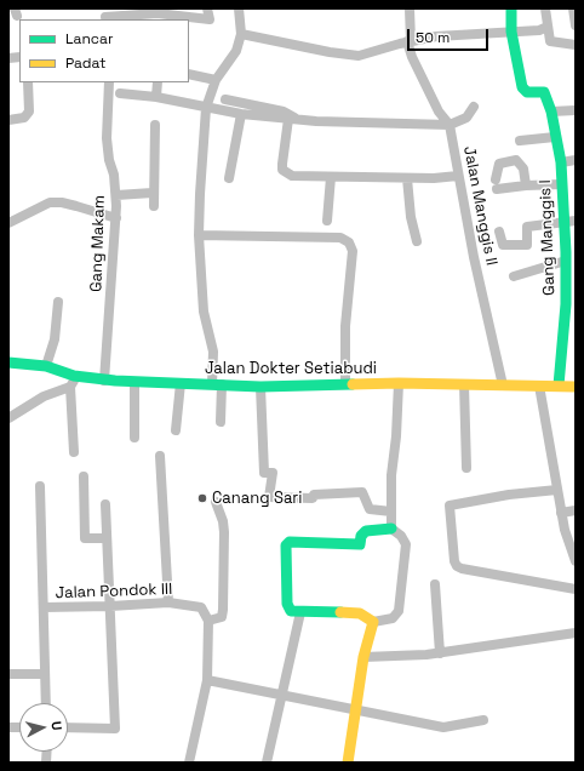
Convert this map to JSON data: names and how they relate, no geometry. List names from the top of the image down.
{
  "streets": {
    "street": [
      "Jalan Manggis II",
      "Gang Manggis I",
      "Gang Makam",
      "Jalan Dokter Setiabudi",
      "Jalan Pondok III"
    ]
  },
  "crossings": [
    ["Jalan Manggis II", "Jalan Dokter Setiabudi"],
    ["Gang Manggis I", "Jalan Dokter Setiabudi"],
    ["Gang Makam", "Jalan Dokter Setiabudi"]
  ],
  "places": ["Canang Sari"],
  "legend": ["Lancar", "Padat"],
  "scale_bar": "50 m",
  "north": "right"
}
